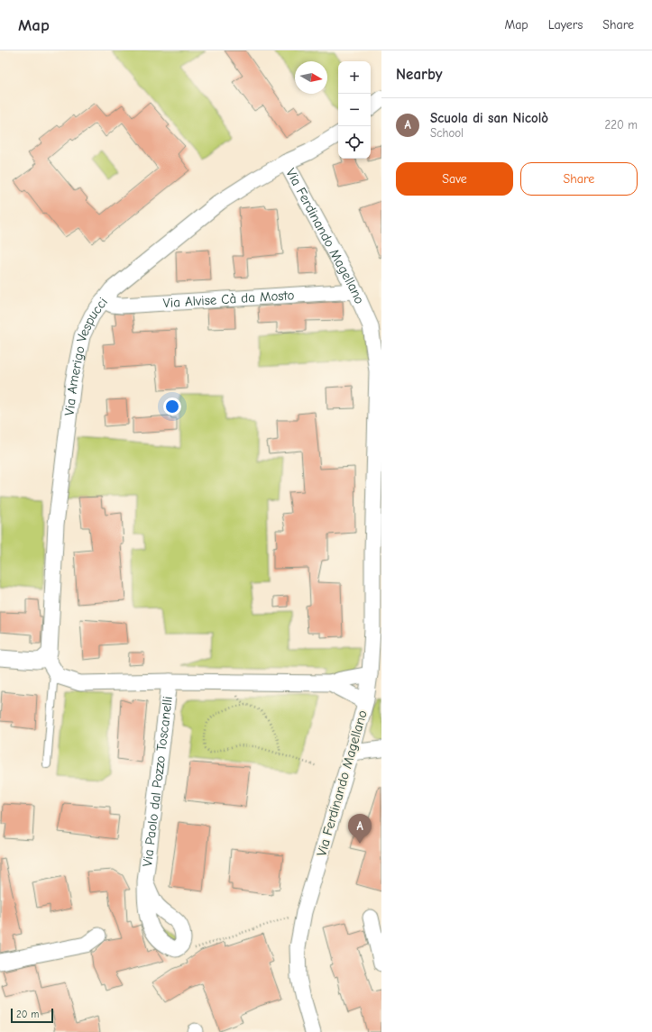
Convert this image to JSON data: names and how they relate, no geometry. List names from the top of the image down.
{
  "streets": {
    "street": [
      "Via Ferdinando Magellano",
      "Via Alvise Cà da Mosto",
      "Via Amerigo Vespucci",
      "Via Paolo dal Pozzo Toscanelli"
    ]
  },
  "crossings": [
    ["Via Ferdinando Magellano", "Via Alvise Cà da Mosto"],
    ["Via Ferdinando Magellano", "Via Amerigo Vespucci"],
    ["Via Ferdinando Magellano", "Via Paolo dal Pozzo Toscanelli"],
    ["Via Alvise Cà da Mosto", "Via Amerigo Vespucci"],
    ["Via Amerigo Vespucci", "Via Paolo dal Pozzo Toscanelli"]
  ],
  "scale_bar": "20 m",
  "north": "right",
  "page": {
    "header": "Map",
    "nav": ["Map", "Layers", "Share"],
    "heading": "Nearby",
    "map_buttons": ["+", "−"],
    "list": [
      {
        "mark": "A",
        "name": "Scuola di san Nicolò",
        "note": "School",
        "value": "220 m"
      }
    ],
    "buttons": ["Save", "Share"],
    "pins": "A",
    "scale": "20 m"
  }
}
